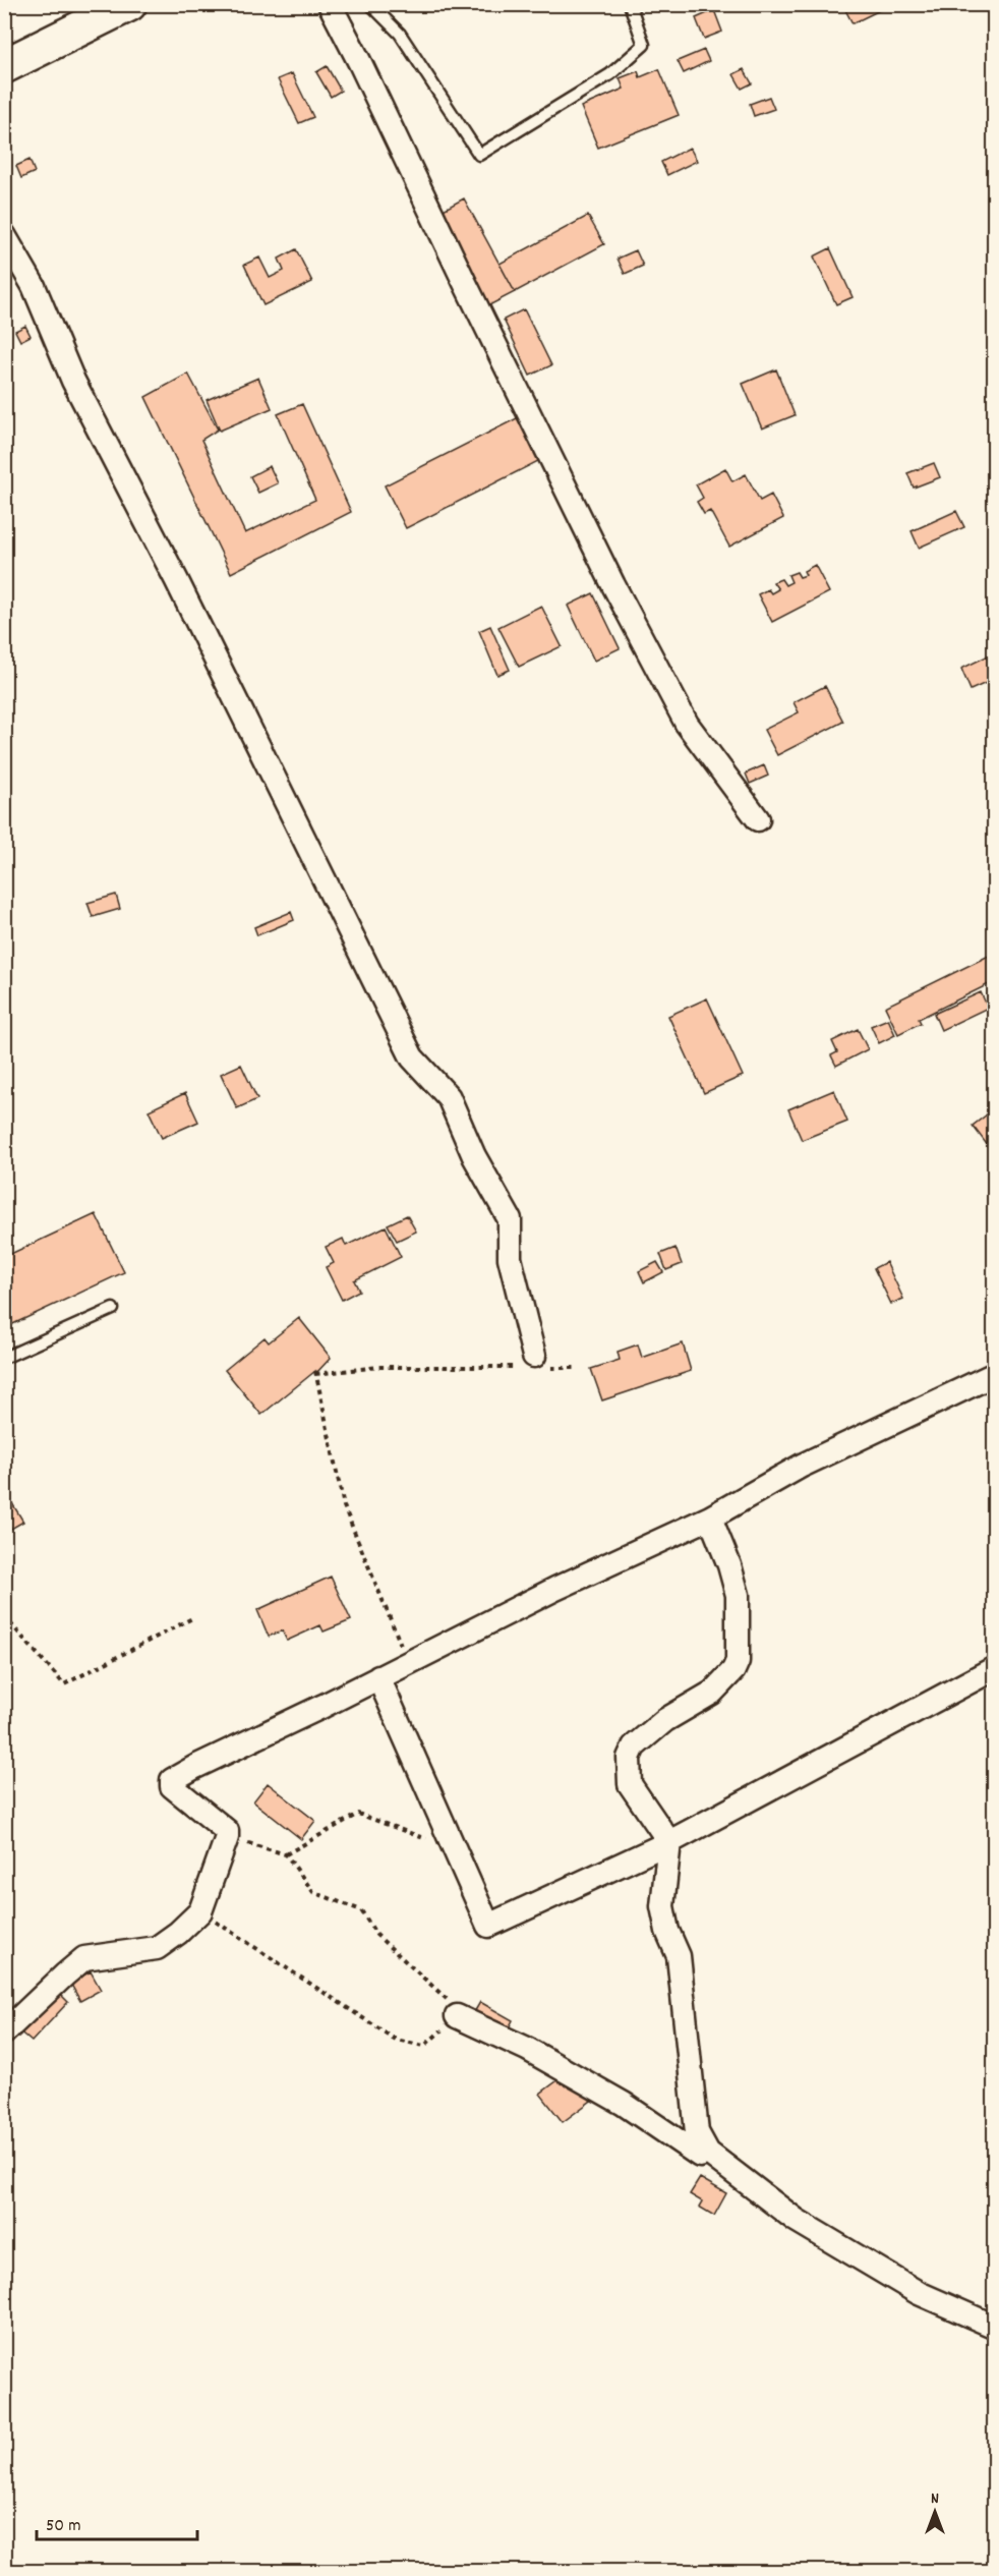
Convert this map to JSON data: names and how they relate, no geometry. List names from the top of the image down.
{
  "scale_bar": "50 m",
  "north": "top"
}
